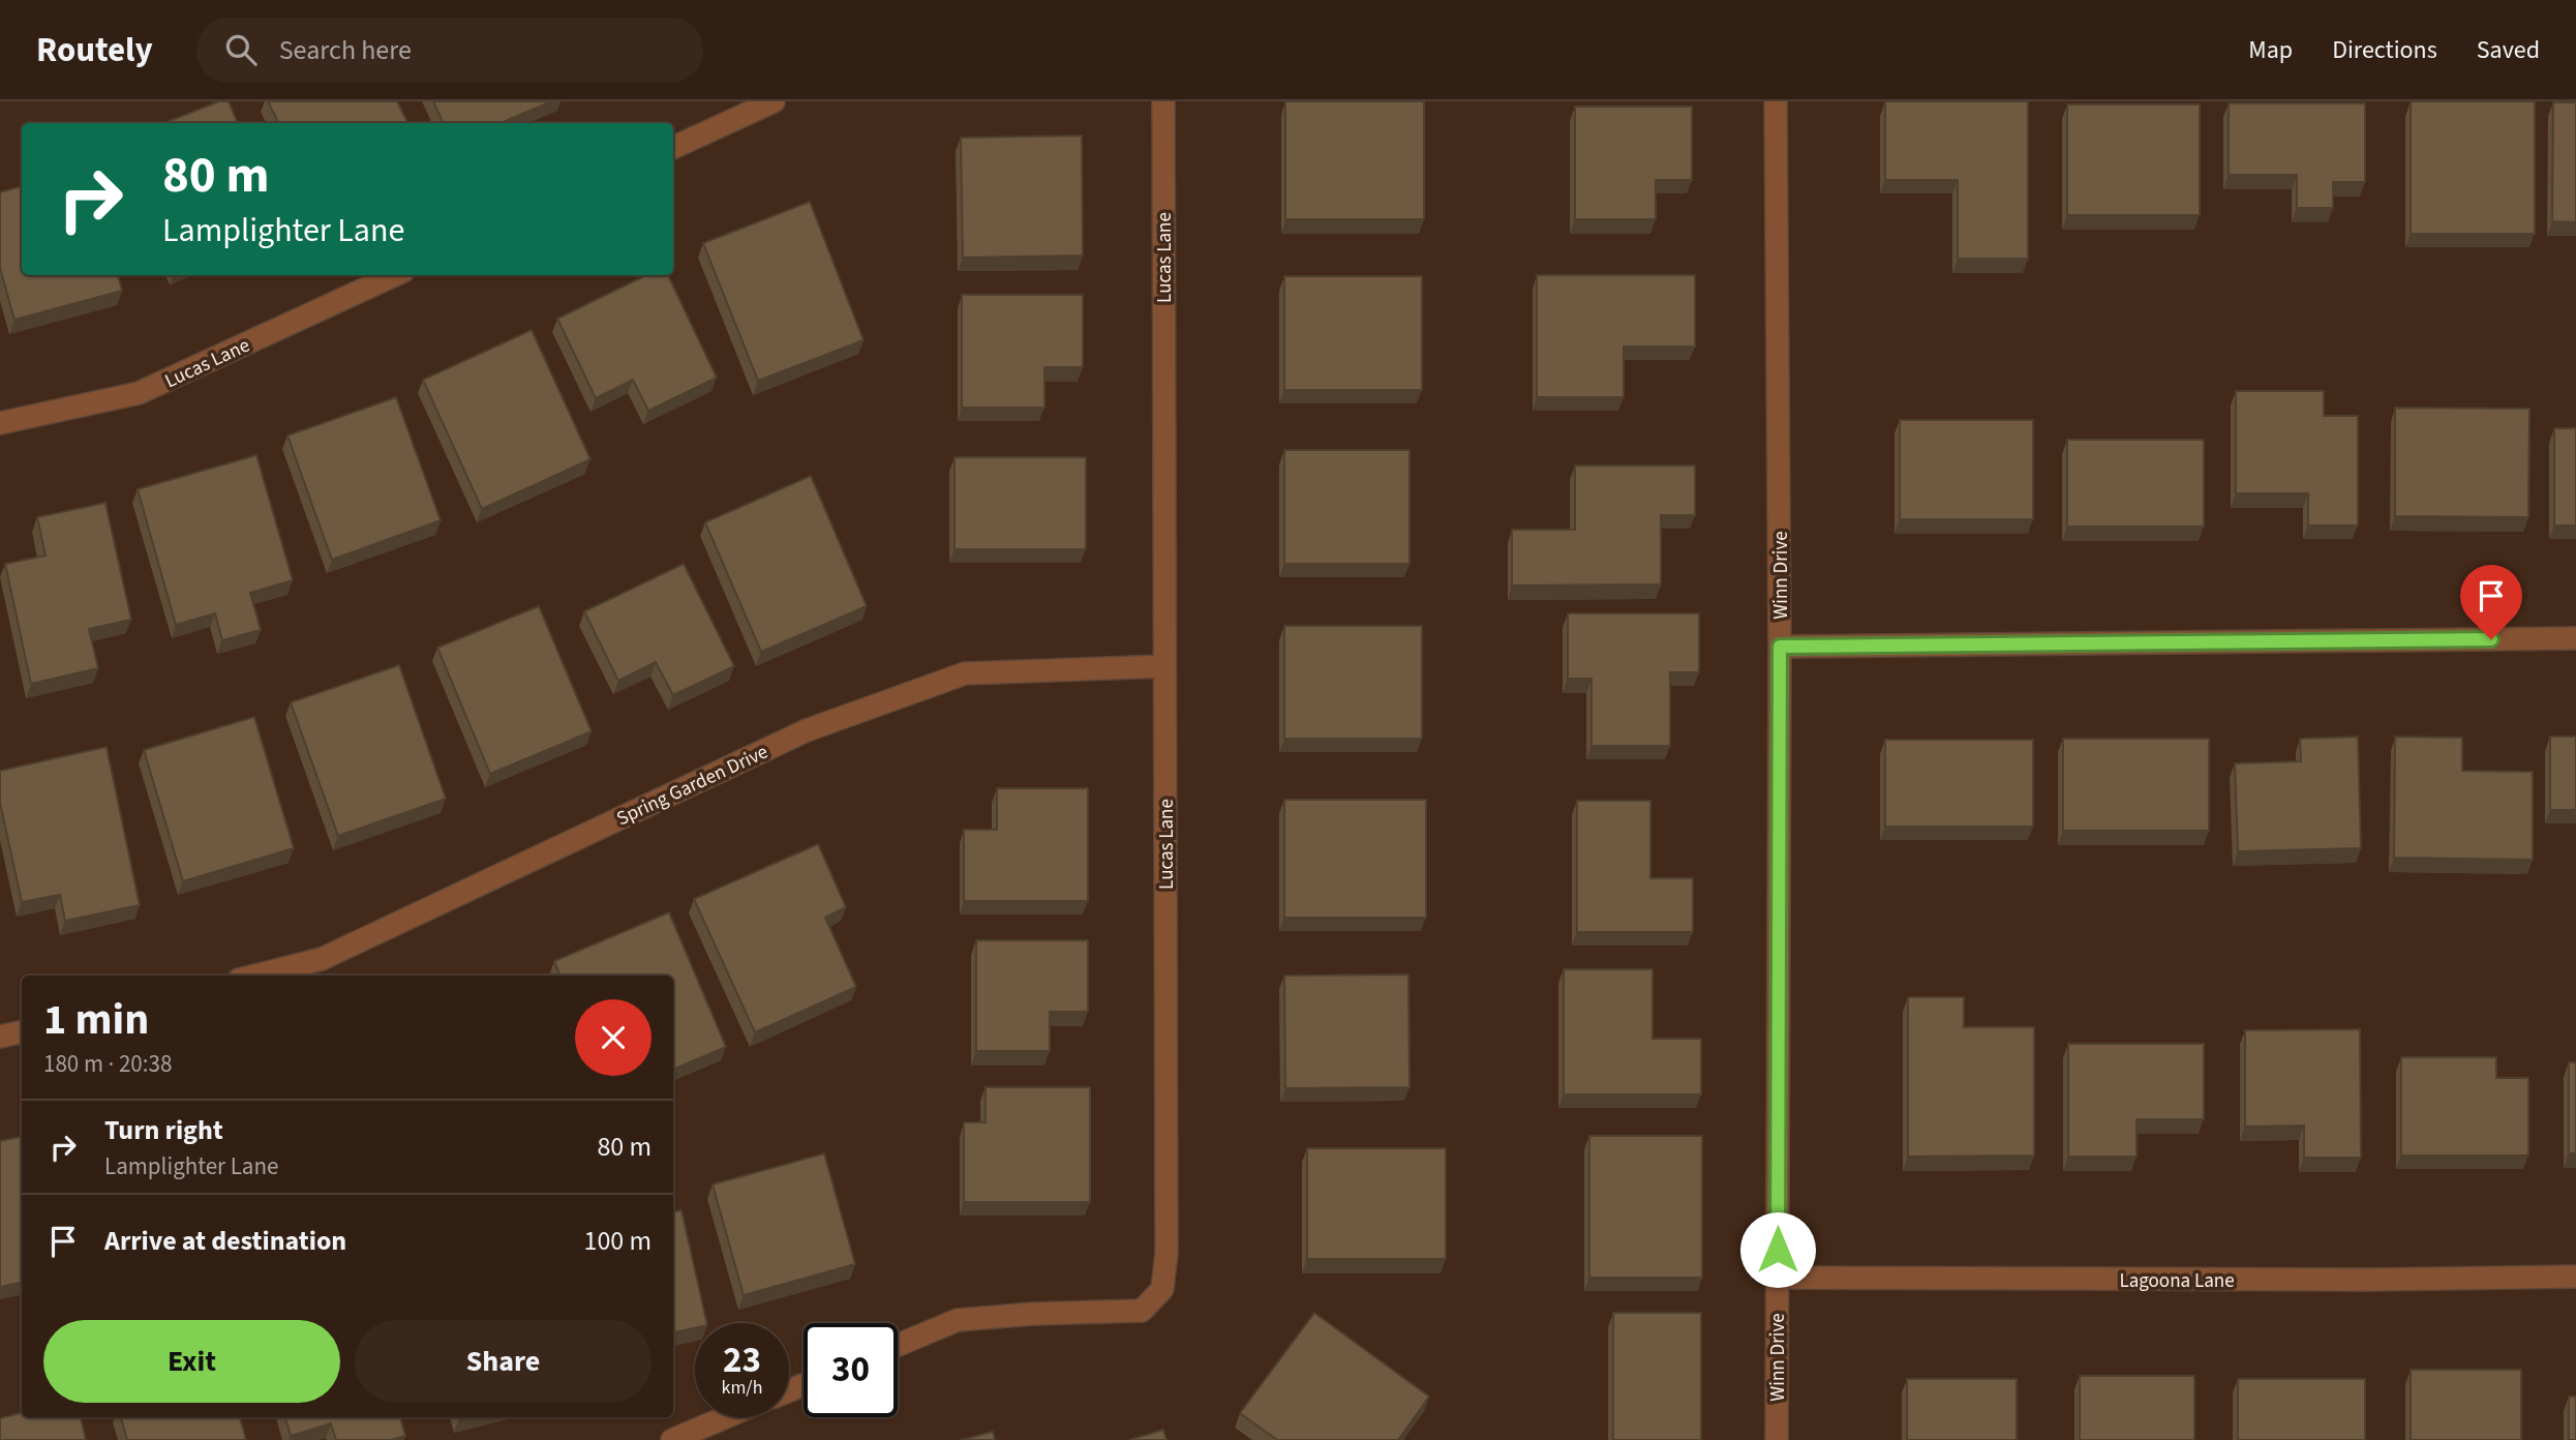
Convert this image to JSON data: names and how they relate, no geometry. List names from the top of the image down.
{
  "streets": {
    "street": [
      "Lucas Lane",
      "Winn Drive",
      "Spring Garden Drive",
      "Lagoona Lane"
    ]
  },
  "crossings": [
    ["Lucas Lane", "Spring Garden Drive"],
    ["Winn Drive", "Lagoona Lane"]
  ],
  "page": {
    "header": "Routely",
    "search": "Search here",
    "nav": ["Map", "Directions", "Saved"],
    "turn": ["80 m", "Lamplighter Lane"],
    "heading": ["1 min", "180 m · 20:38"],
    "list": [
      {
        "name": "Turn right",
        "note": "Lamplighter Lane",
        "value": "80 m"
      },
      {
        "name": "Arrive at destination",
        "value": "100 m"
      }
    ],
    "buttons": ["Exit", "Share"],
    "speed": "23 km/h",
    "limit": "30"
  }
}
